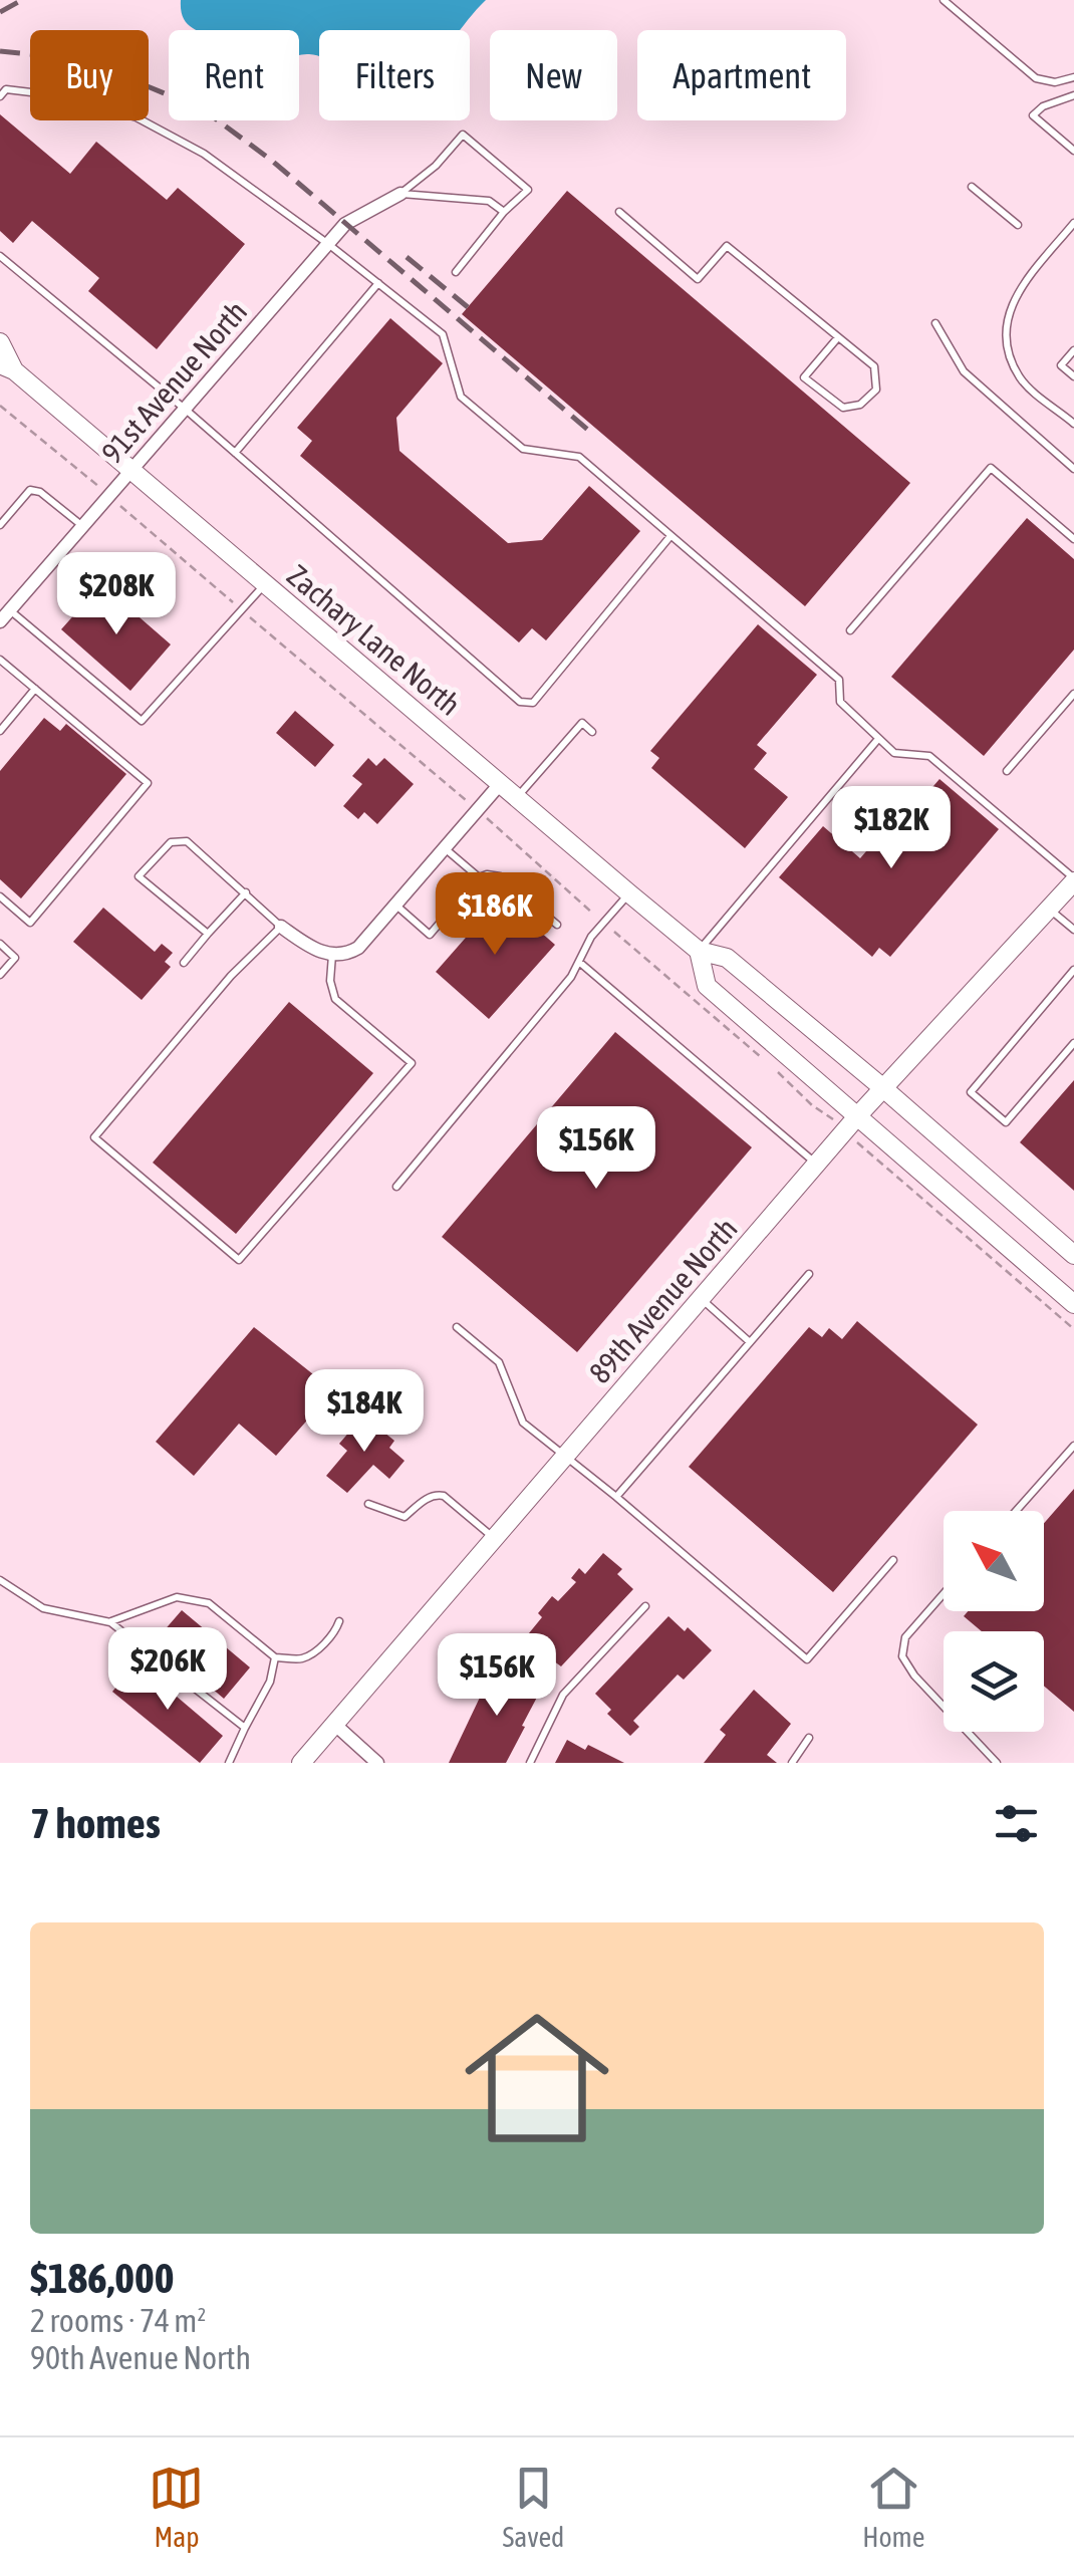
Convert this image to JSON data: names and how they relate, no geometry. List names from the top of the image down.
{
  "streets": {
    "main road": ["Zachary Lane North", "89th Avenue North"],
    "street": ["91st Avenue North"]
  },
  "crossings": [
    ["91st Avenue North", "Zachary Lane North"],
    ["Zachary Lane North", "89th Avenue North"]
  ],
  "north": "top left",
  "page": {
    "chip": [
      "Buy",
      "Rent",
      "Filters",
      "New",
      "Apartment"
    ],
    "price": [
      "$208K",
      "$182K",
      "$186K",
      "$156K",
      "$184K",
      "$206K",
      "$156K"
    ],
    "heading": "7 homes",
    "list": [
      {
        "name": "$186,000",
        "note": "2 rooms · 74 m² · 90th Avenue North"
      }
    ],
    "tabs": ["Map", "Saved", "Home"]
  }
}
